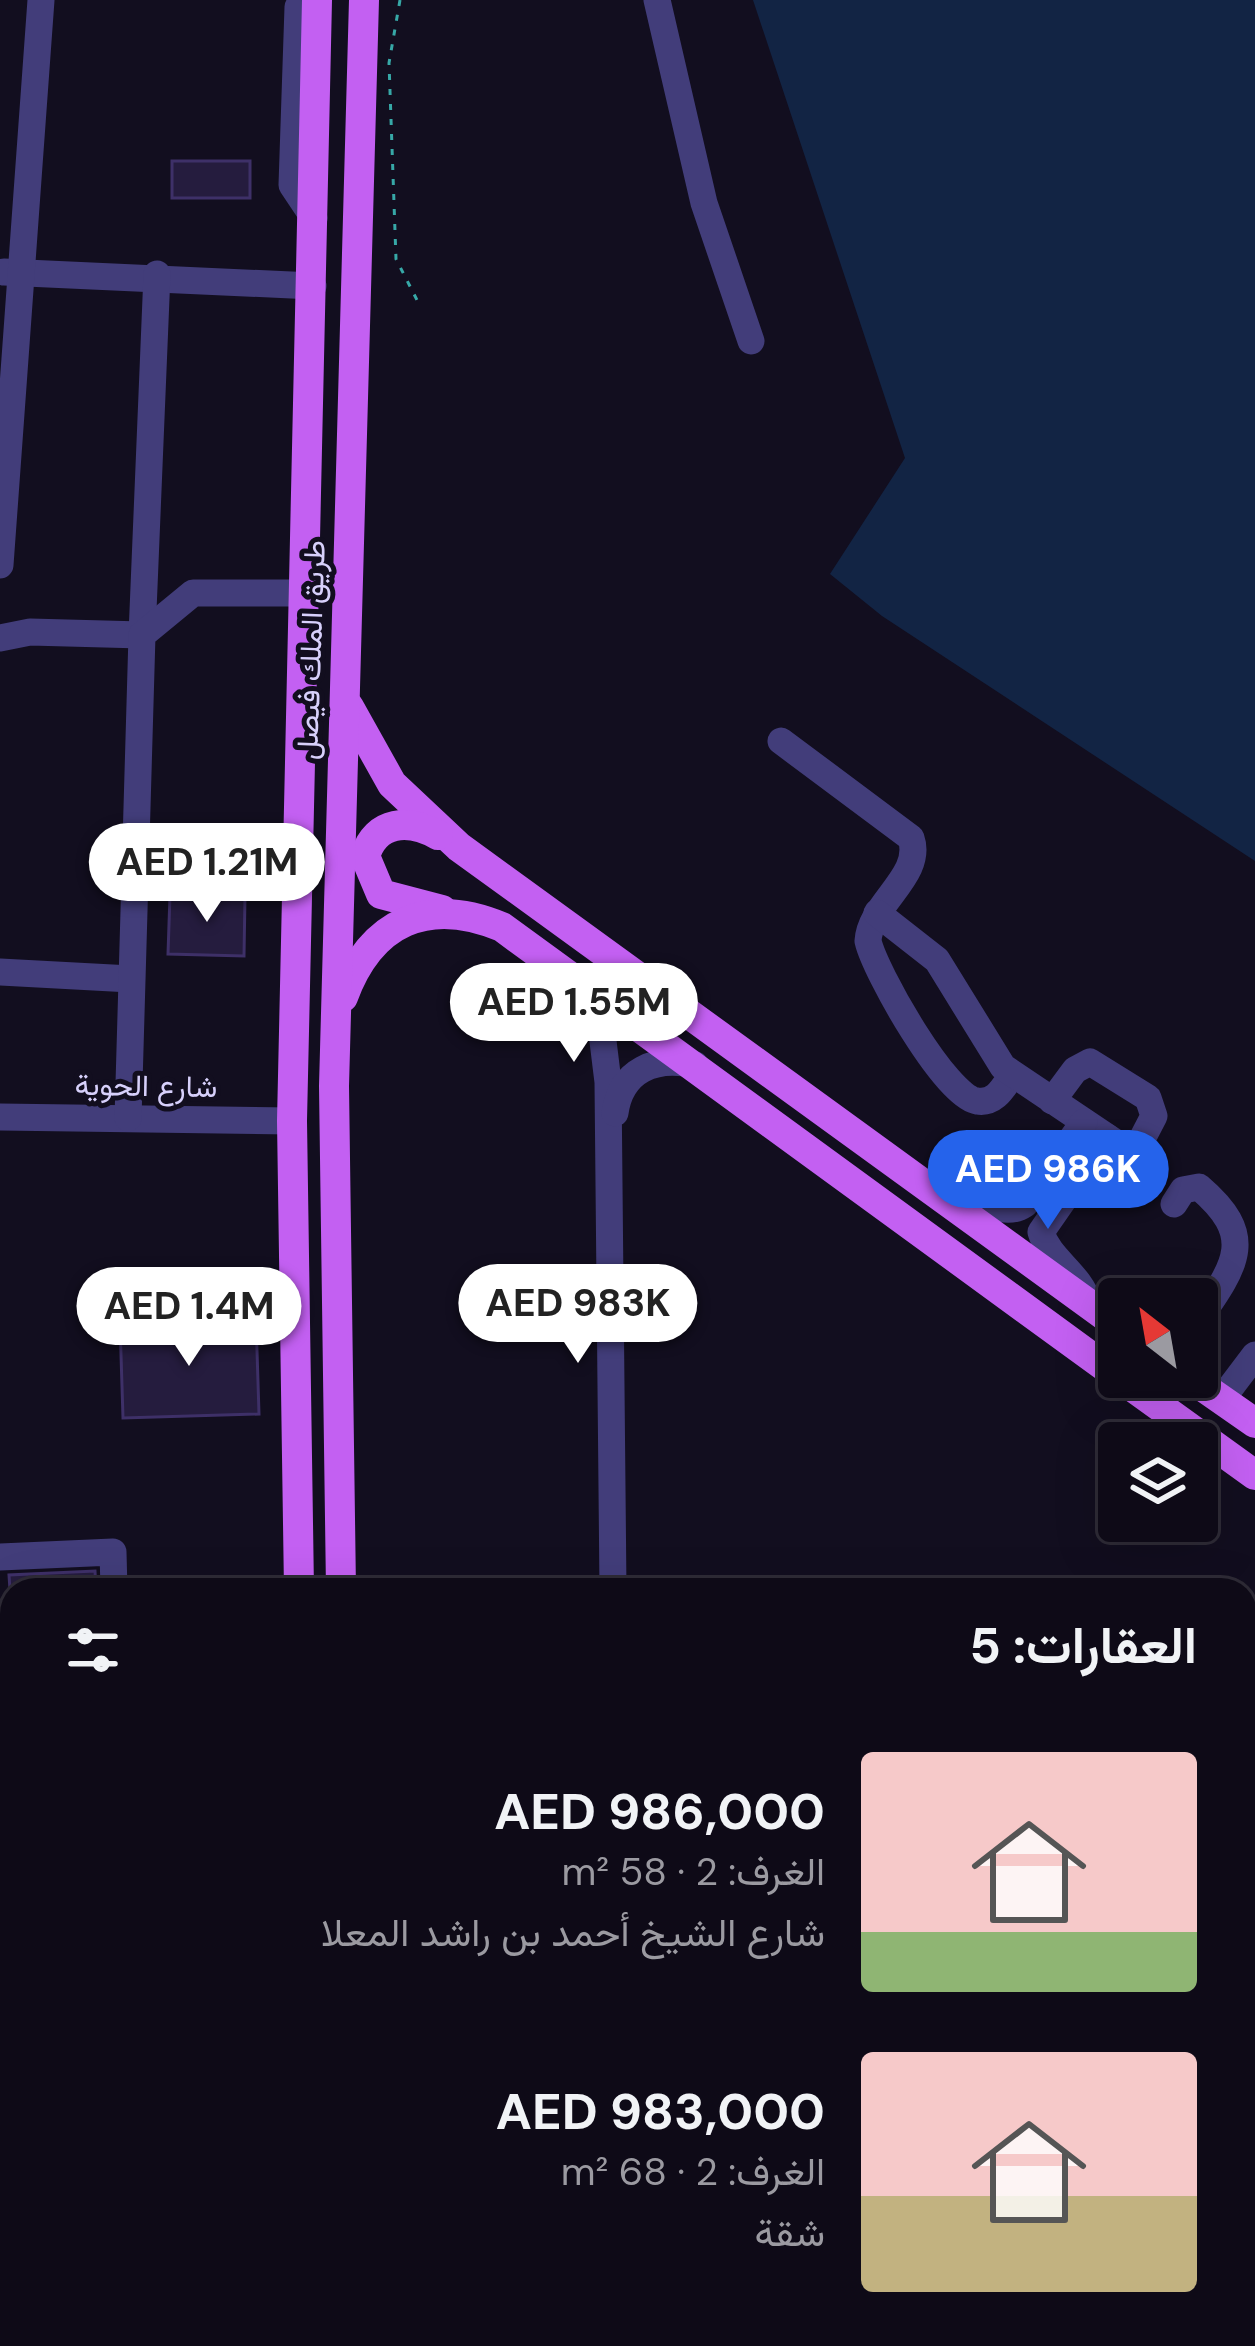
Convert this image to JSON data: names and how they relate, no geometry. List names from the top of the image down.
{
  "streets": {
    "main road": ["طريق الملك فيصل"],
    "street": ["شارع الحوية"]
  },
  "crossings": [
    ["طريق الملك فيصل", "شارع الحوية"]
  ],
  "north": "top left",
  "page": {
    "price": [
      "AED 1.21M",
      "AED 1.55M",
      "AED 986K",
      "AED 983K",
      "AED 1.4M"
    ],
    "heading": "العقارات: 5",
    "list": [
      {
        "name": "AED 986,000",
        "note": "الغرف: 2 · 58 m² · شارع الشيخ أحمد بن راشد المعلا"
      },
      {
        "name": "AED 983,000",
        "note": "الغرف: 2 · 68 m² · شقة"
      }
    ]
  }
}
